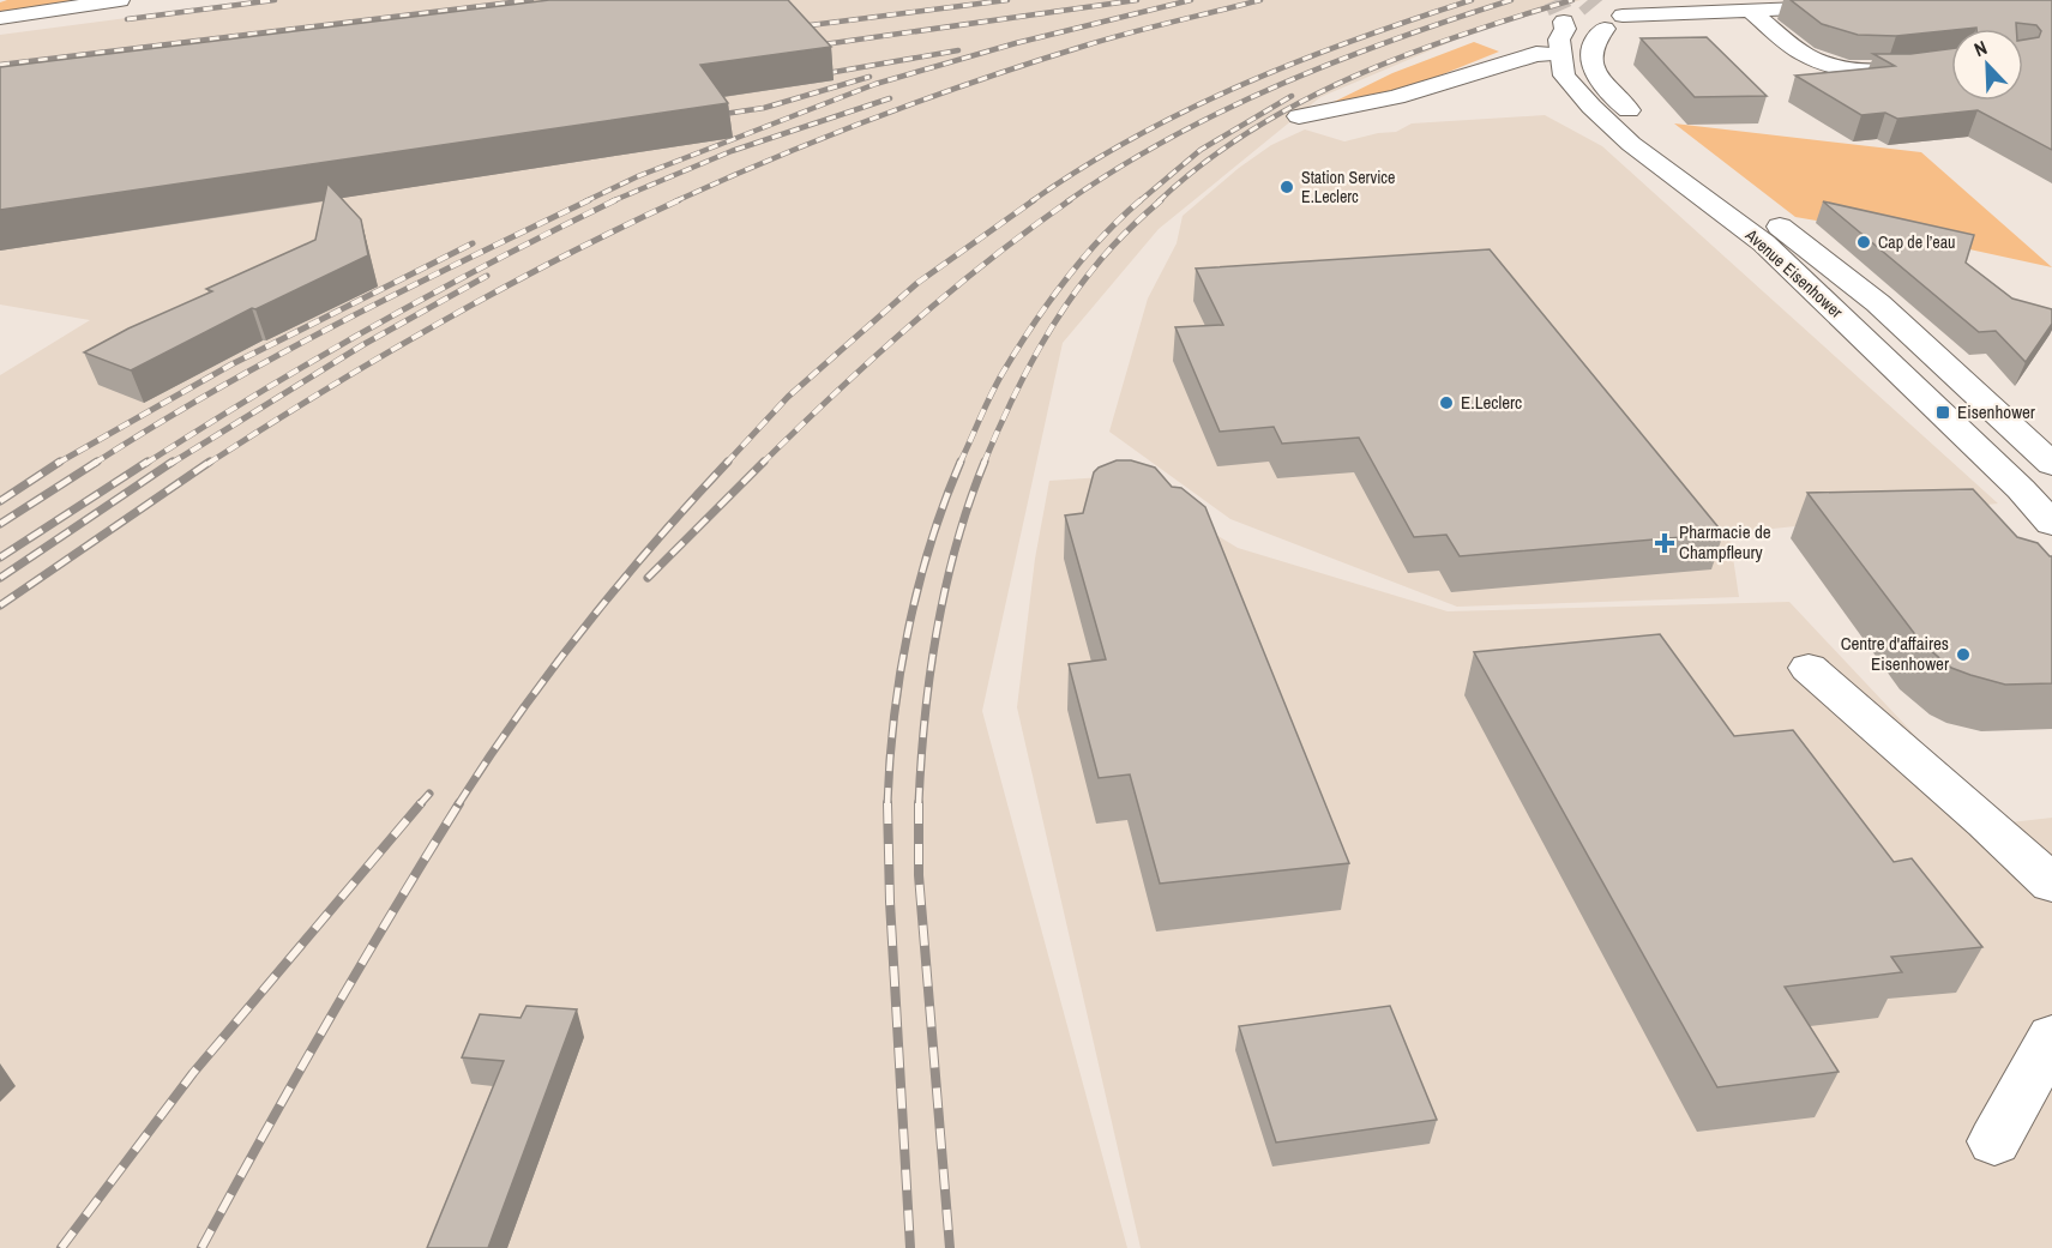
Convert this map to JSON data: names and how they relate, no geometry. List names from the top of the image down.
{
  "streets": {
    "main road": ["Avenue Eisenhower"]
  },
  "places": {
    "other": [
      "Station Service E.Leclerc",
      "Cap de l’eau",
      "E.Leclerc",
      "Centre d'affaires Eisenhower"
    ],
    "transit": ["Eisenhower"],
    "health": ["Pharmacie de Champfleury"]
  },
  "north": "top left"
}
